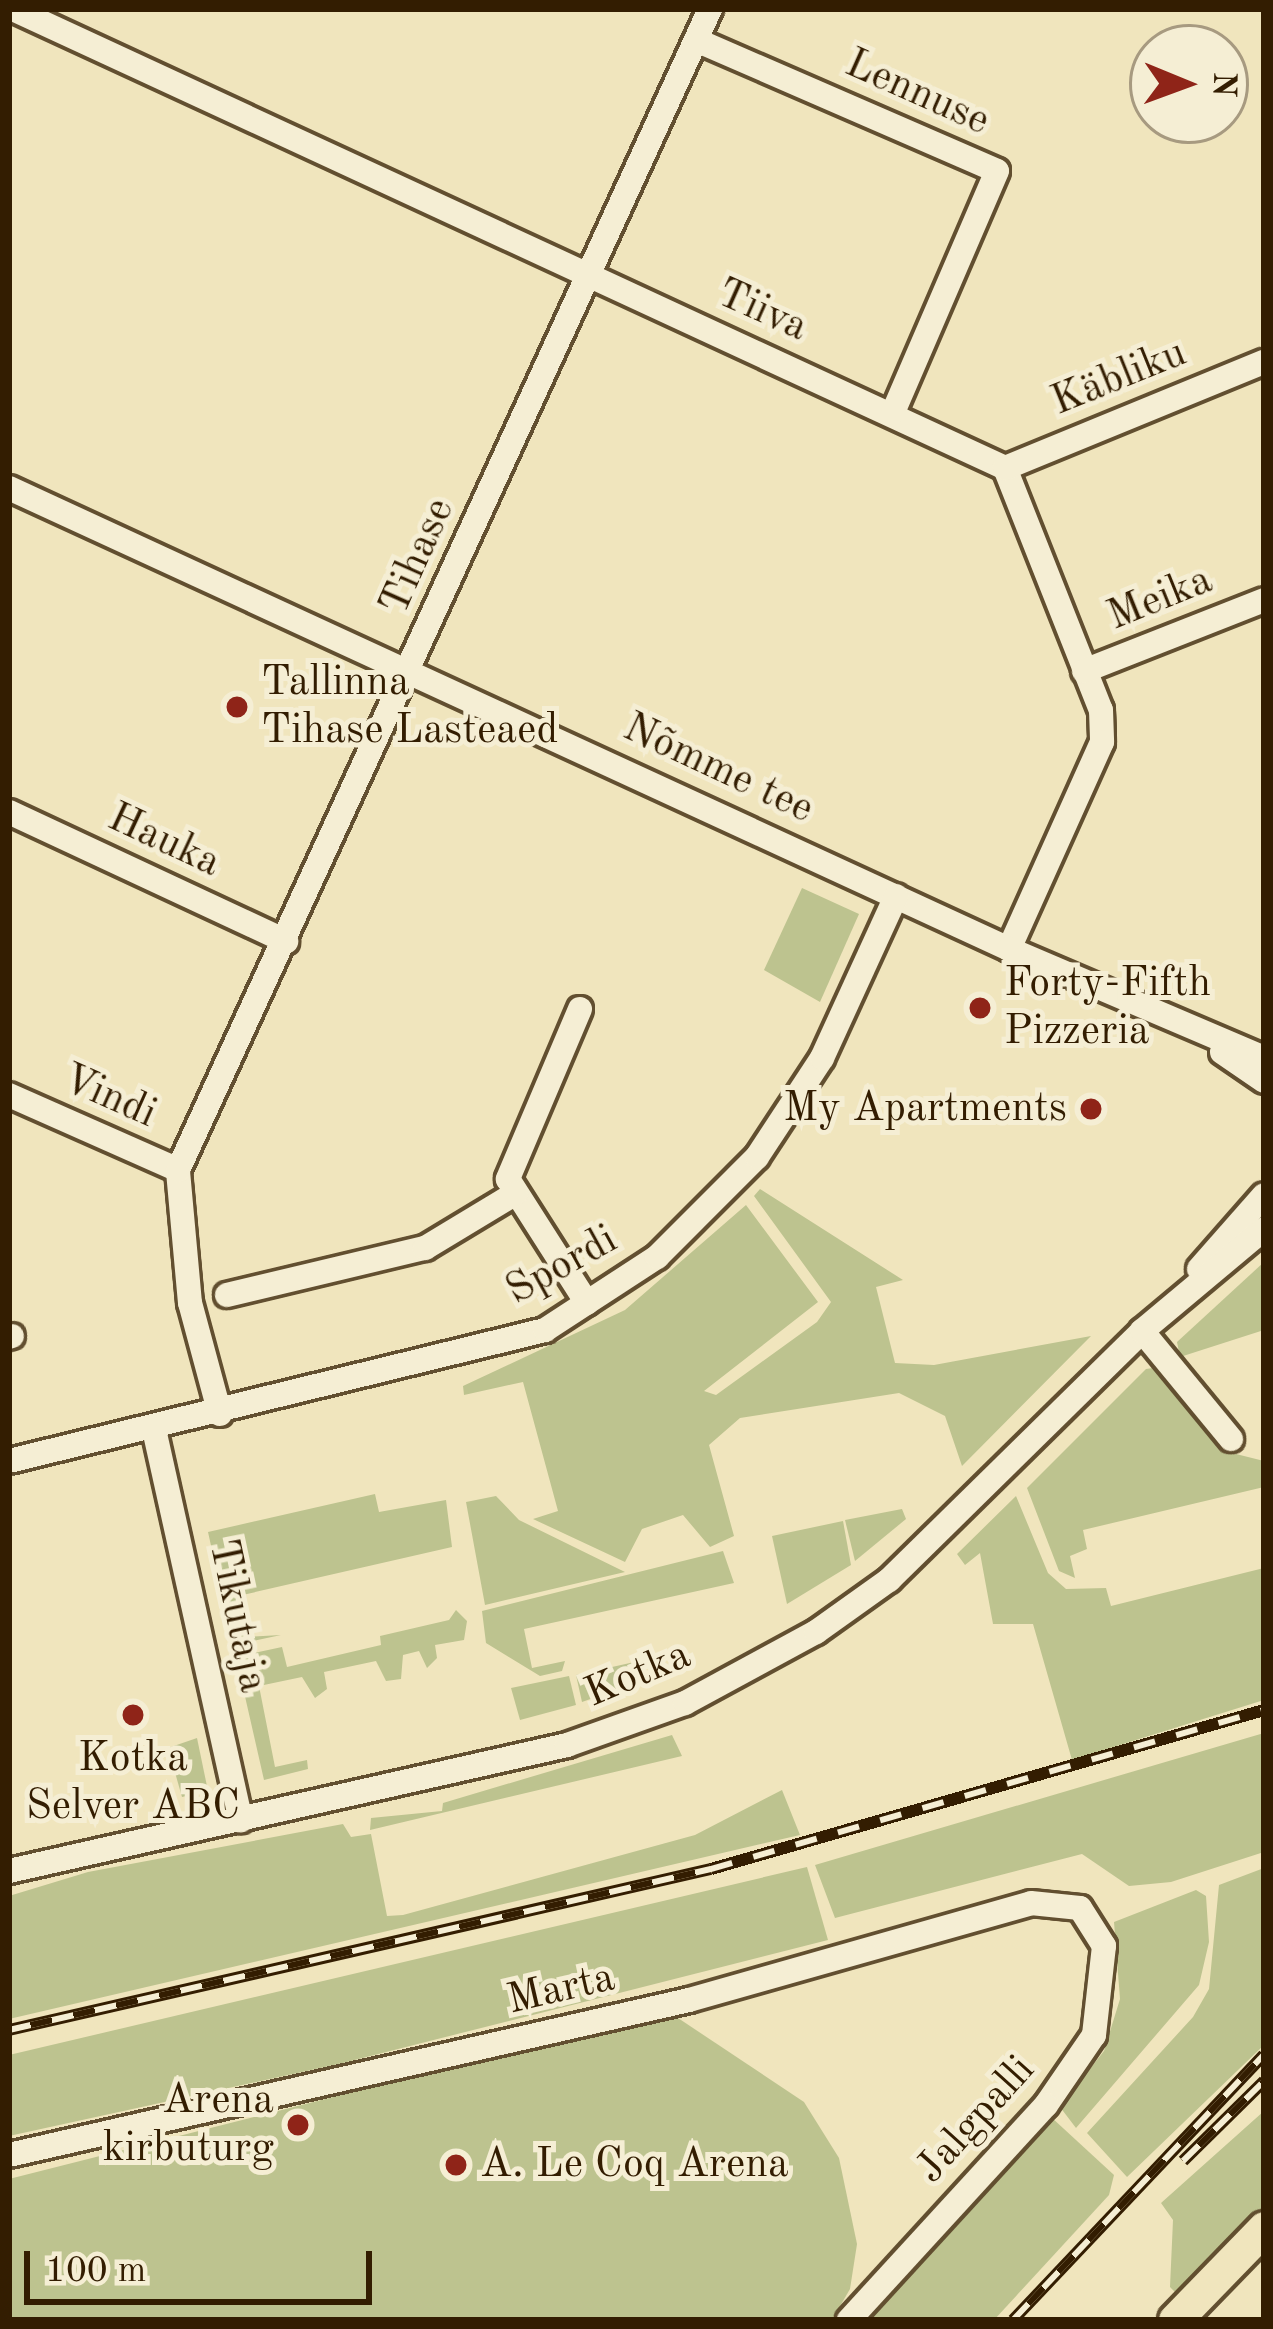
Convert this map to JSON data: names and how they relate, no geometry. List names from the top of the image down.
{
  "streets": {
    "street": [
      "Lennuse",
      "Tiiva",
      "Käbliku",
      "Tihase",
      "Meika",
      "Nõmme tee",
      "Hauka",
      "Vindi",
      "Spordi",
      "Tikutaja",
      "Kotka",
      "Marta",
      "Jalgpalli"
    ]
  },
  "crossings": [
    ["Lennuse", "Tiiva"],
    ["Lennuse", "Tihase"],
    ["Tiiva", "Käbliku"],
    ["Tiiva", "Tihase"],
    ["Tihase", "Nõmme tee"],
    ["Tihase", "Hauka"],
    ["Tihase", "Vindi"],
    ["Tihase", "Spordi"],
    ["Nõmme tee", "Spordi"],
    ["Spordi", "Tikutaja"],
    ["Tikutaja", "Kotka"],
    ["Marta", "Jalgpalli"]
  ],
  "places": [
    "Tallinna Tihase Lasteaed",
    "Forty-Fifth Pizzeria",
    "My Apartments",
    "Kotka Selver ABC",
    "Arena kirbuturg",
    "A. Le Coq Arena"
  ],
  "scale_bar": "100 m",
  "north": "right"
}
